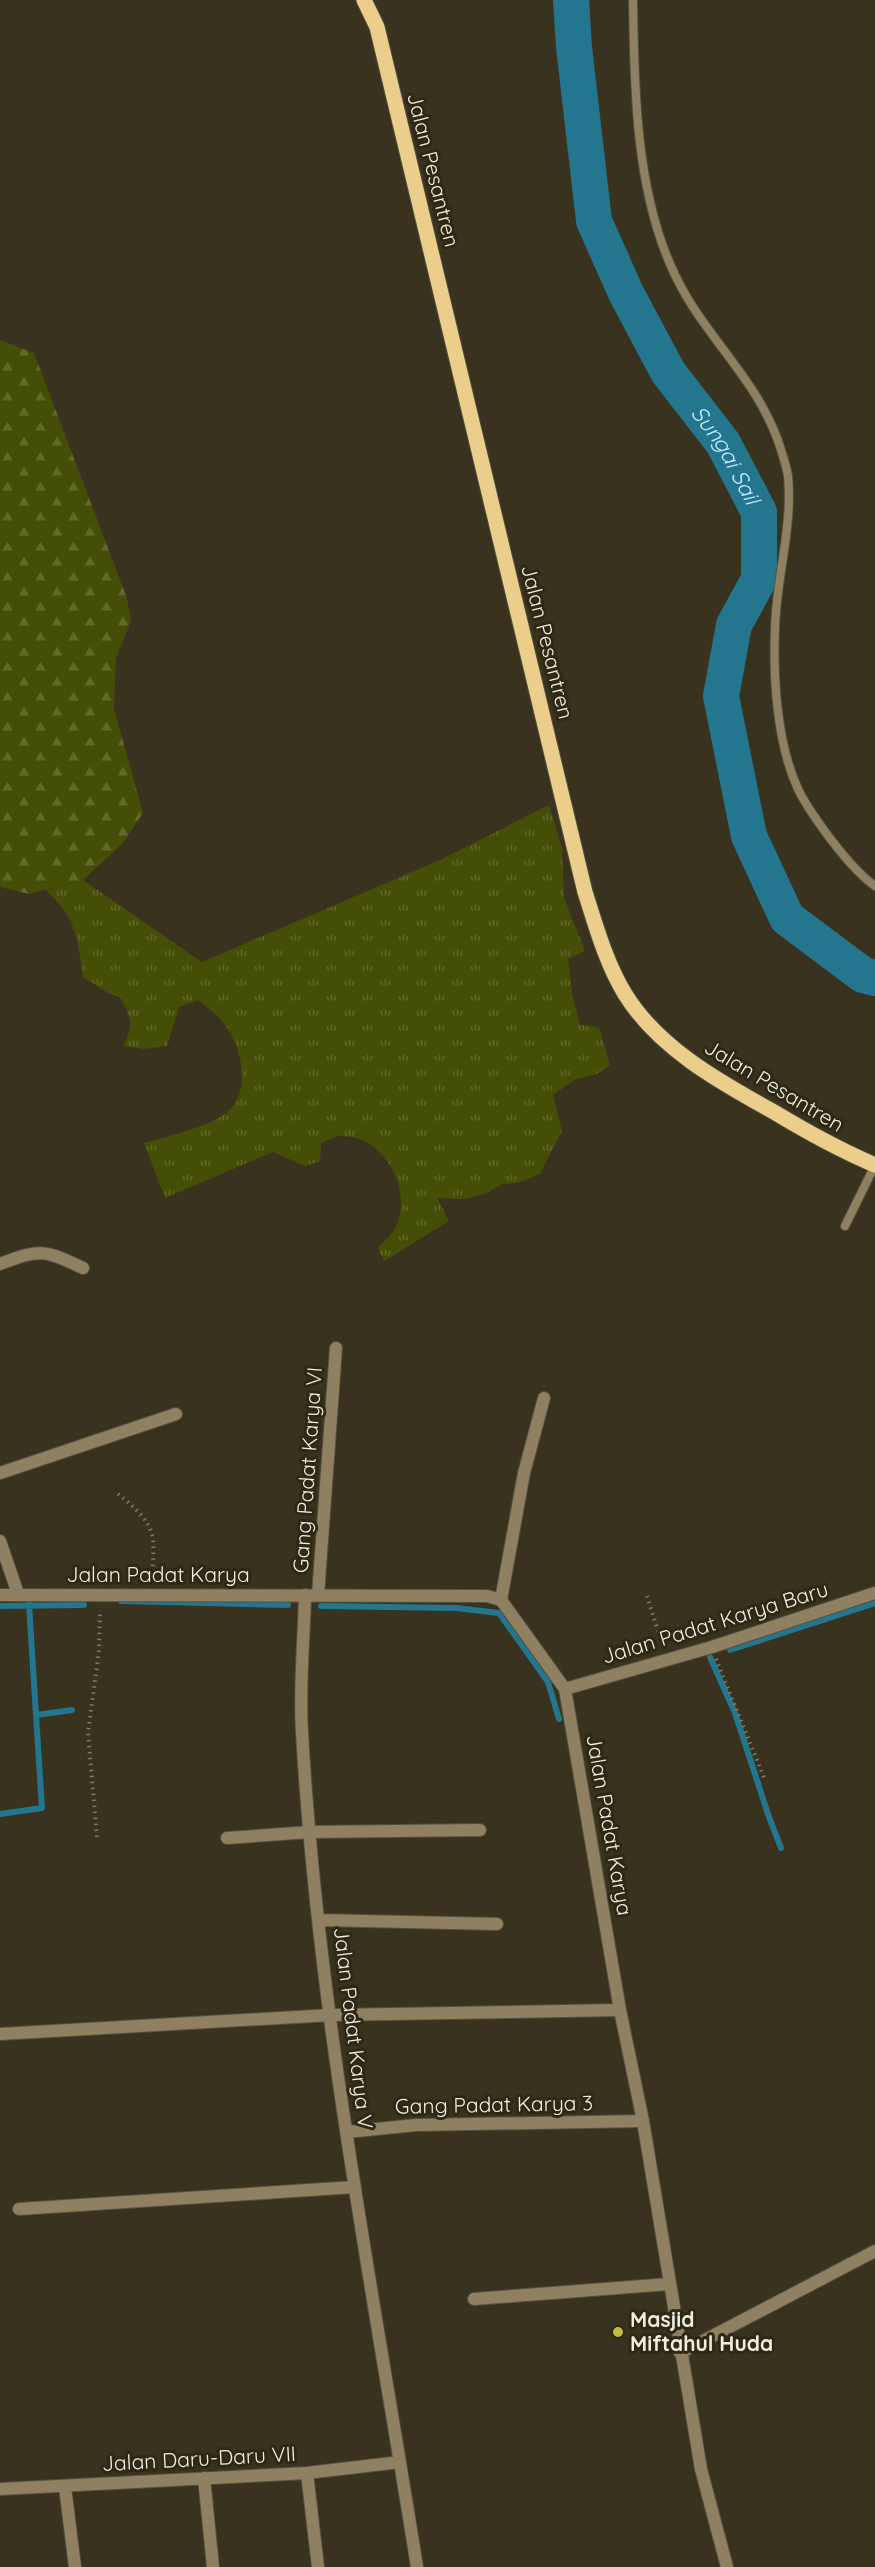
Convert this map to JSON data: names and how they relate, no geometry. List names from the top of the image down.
{
  "streets": {
    "main road": ["Jalan Pesantren"],
    "street": [
      "Gang Padat Karya VI",
      "Jalan Padat Karya",
      "Jalan Padat Karya Baru",
      "Jalan Padat Karya V",
      "Gang Padat Karya 3",
      "Jalan Daru-Daru VII"
    ]
  },
  "crossings": [
    ["Gang Padat Karya VI", "Jalan Padat Karya"],
    ["Jalan Padat Karya", "Jalan Padat Karya Baru"],
    ["Jalan Padat Karya", "Jalan Padat Karya V"],
    ["Jalan Padat Karya", "Gang Padat Karya 3"],
    ["Jalan Padat Karya V", "Gang Padat Karya 3"],
    ["Jalan Padat Karya V", "Jalan Daru-Daru VII"]
  ],
  "water": ["Sungai Sail"],
  "places": ["Masjid Miftahul Huda"]
}
